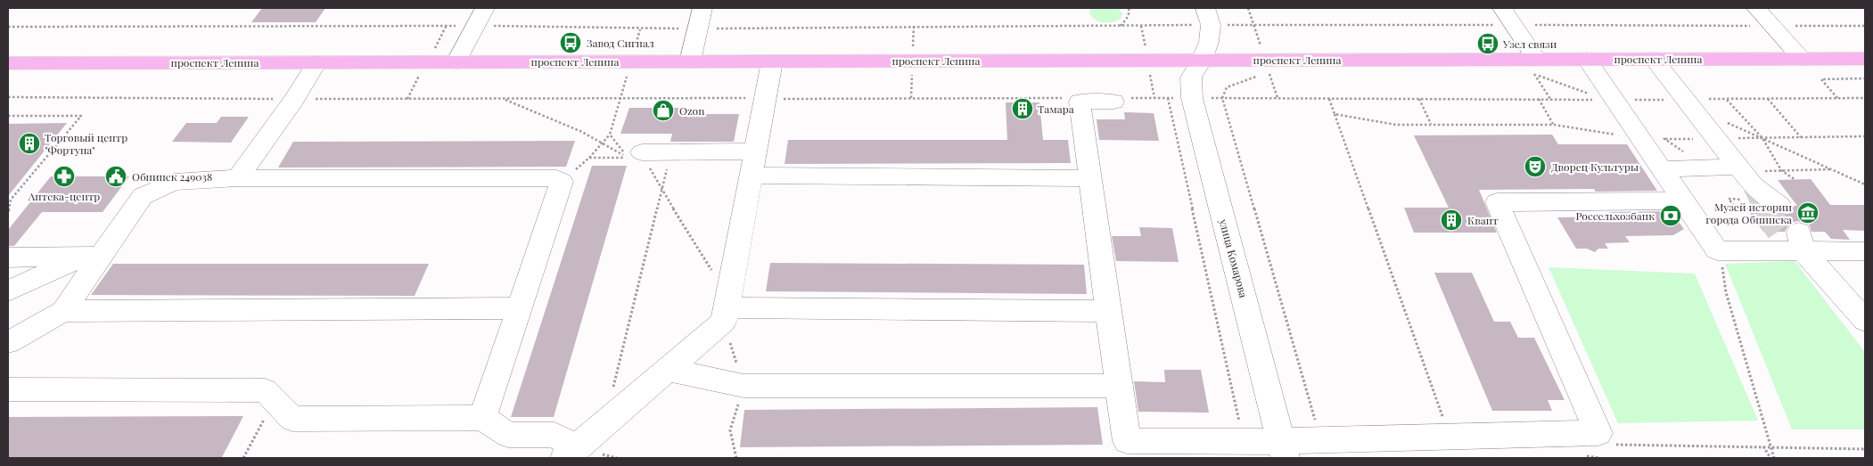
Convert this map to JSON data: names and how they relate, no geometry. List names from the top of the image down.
{
  "streets": {
    "main road": ["проспект Ленина"],
    "street": ["улица Комарова"]
  },
  "crossings": [
    ["проспект Ленина", "улица Комарова"]
  ],
  "places": {
    "bus stop": ["Завод Сигнал", "Узел связи"],
    "building": ["Тамара", "Торговый центр \"Фортуна\"", "Квант"],
    "shop": ["Ozon"],
    "theatre": ["Дворец Культуры"],
    "pharmacy": ["Аптека-центр"],
    "public building": ["Обнинск 249038"],
    "museum": ["Музей истории города Обнинска"],
    "bank": ["Россельхозбанк"]
  }
}
